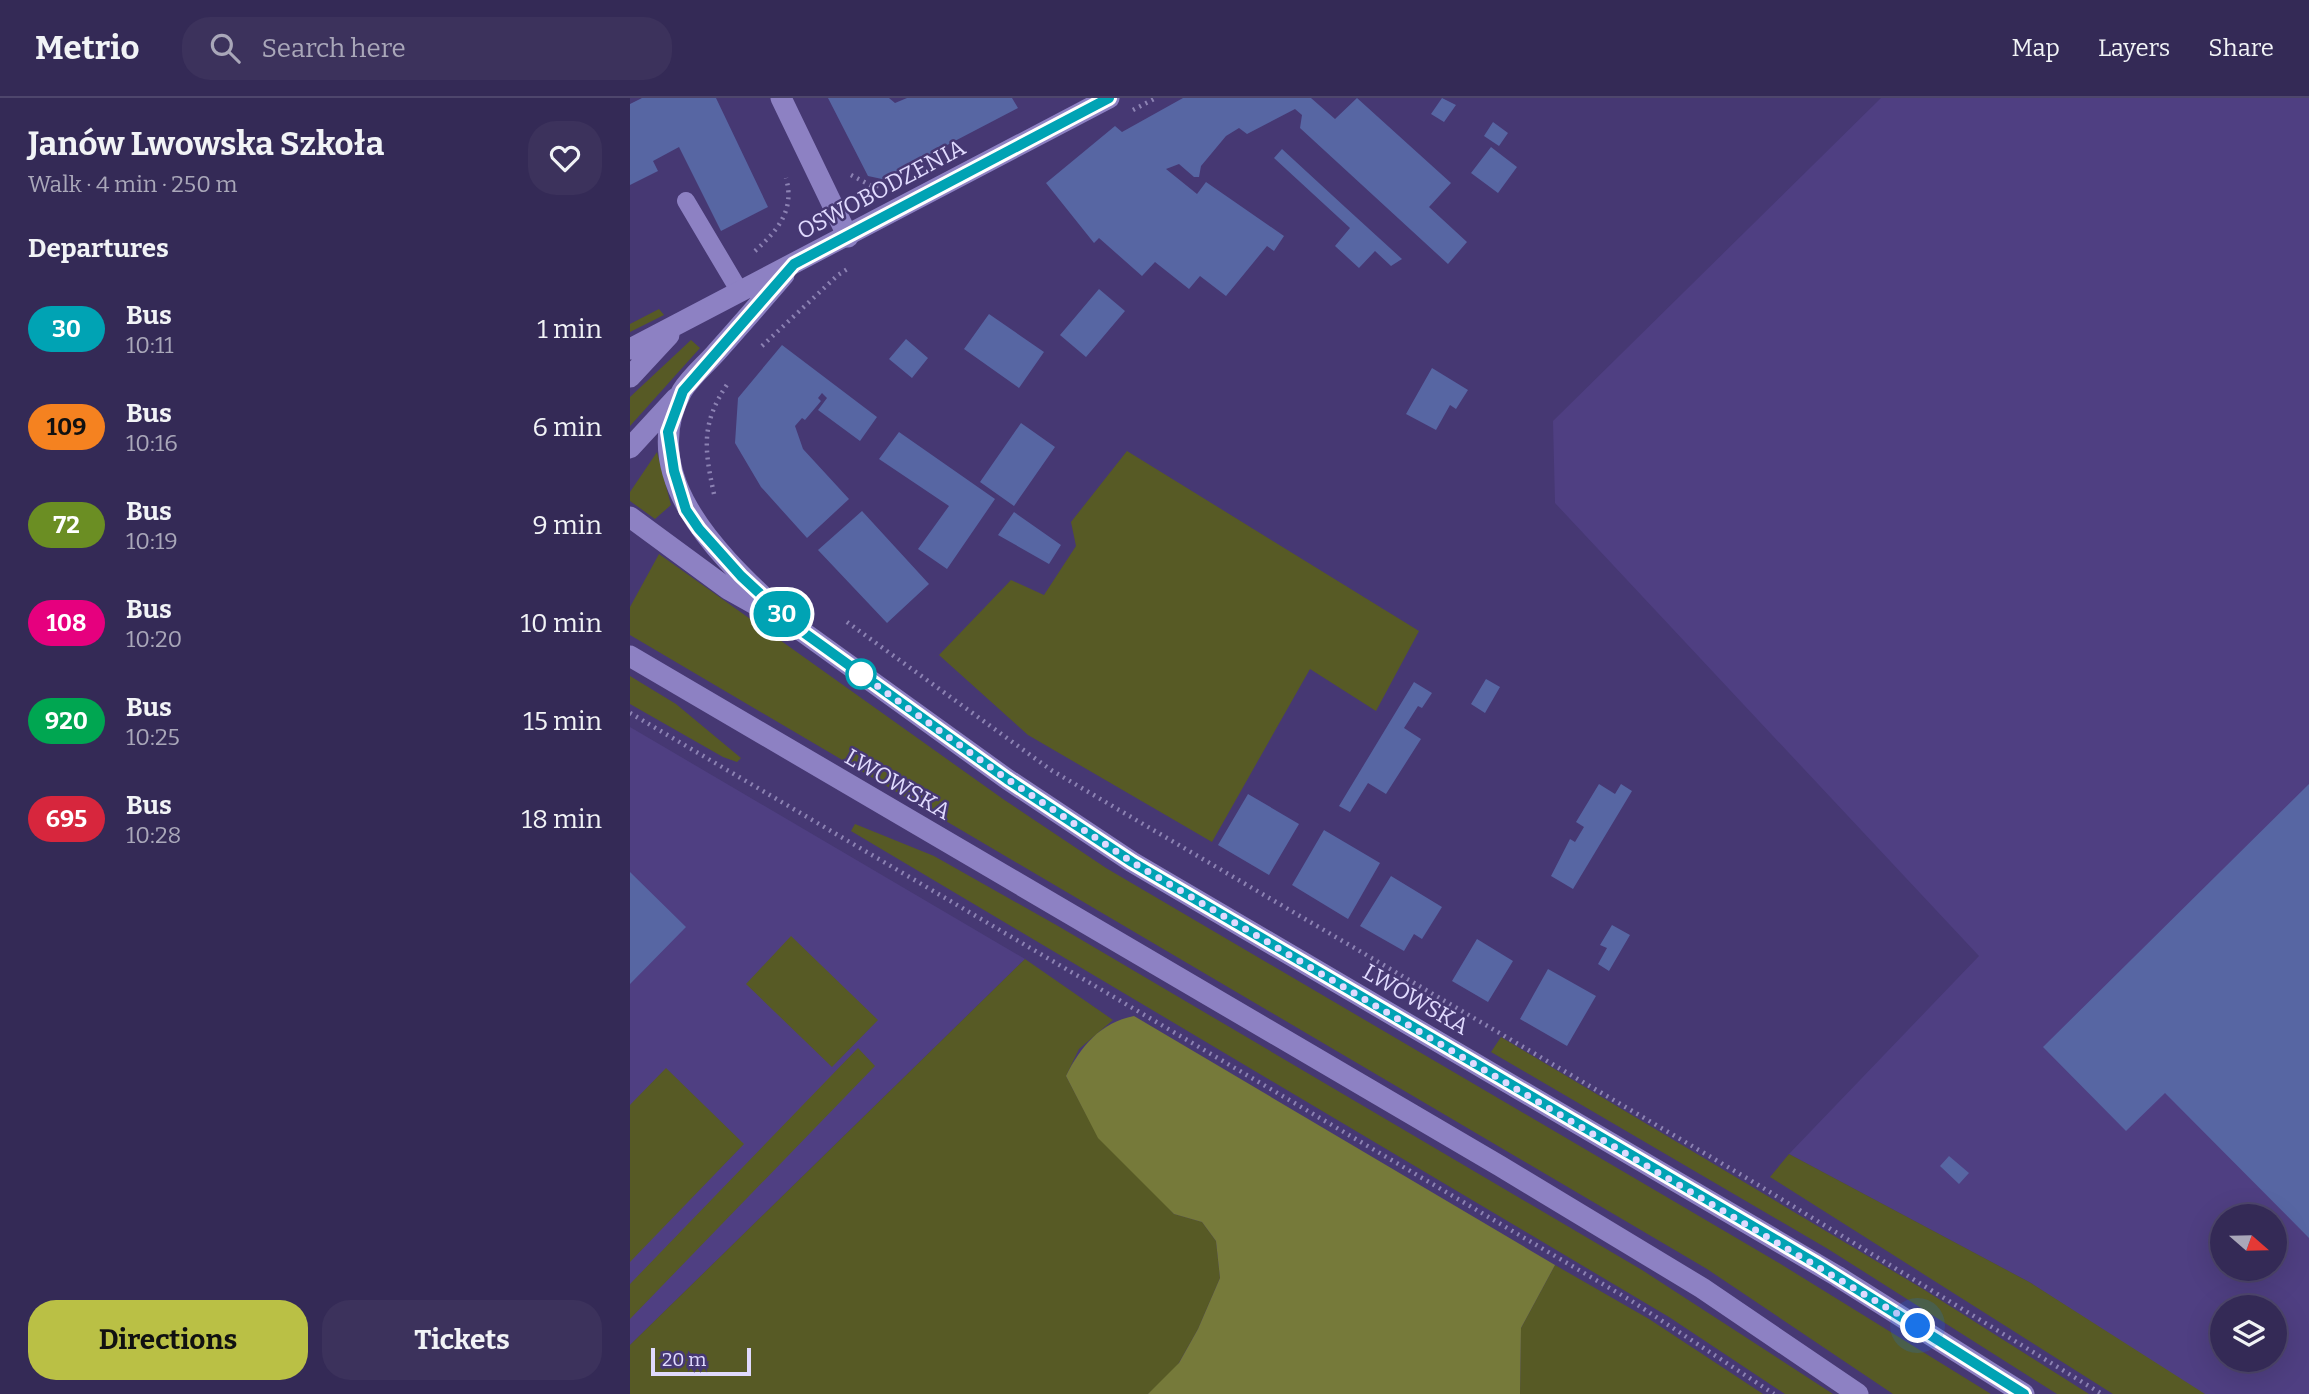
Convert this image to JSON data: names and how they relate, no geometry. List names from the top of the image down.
{
  "streets": {
    "street": ["OSWOBODZENIA", "LWOWSKA"]
  },
  "crossings": [
    ["OSWOBODZENIA", "LWOWSKA"]
  ],
  "lines": ["bus line 30"],
  "scale_bar": "20 m",
  "north": "right",
  "page": {
    "header": "Metrio",
    "search": "Search here",
    "nav": ["Map", "Layers", "Share"],
    "heading": [
      ["Janów Lwowska Szkoła", "Walk · 4 min · 250 m"],
      "Departures"
    ],
    "on_map": "30",
    "list": [
      {
        "mark": "30",
        "name": "Bus",
        "note": "10:11",
        "value": "1 min"
      },
      {
        "mark": "109",
        "name": "Bus",
        "note": "10:16",
        "value": "6 min"
      },
      {
        "mark": "72",
        "name": "Bus",
        "note": "10:19",
        "value": "9 min"
      },
      {
        "mark": "108",
        "name": "Bus",
        "note": "10:20",
        "value": "10 min"
      },
      {
        "mark": "920",
        "name": "Bus",
        "note": "10:25",
        "value": "15 min"
      },
      {
        "mark": "695",
        "name": "Bus",
        "note": "10:28",
        "value": "18 min"
      }
    ],
    "buttons": ["Directions", "Tickets"],
    "scale": "20 m"
  }
}
